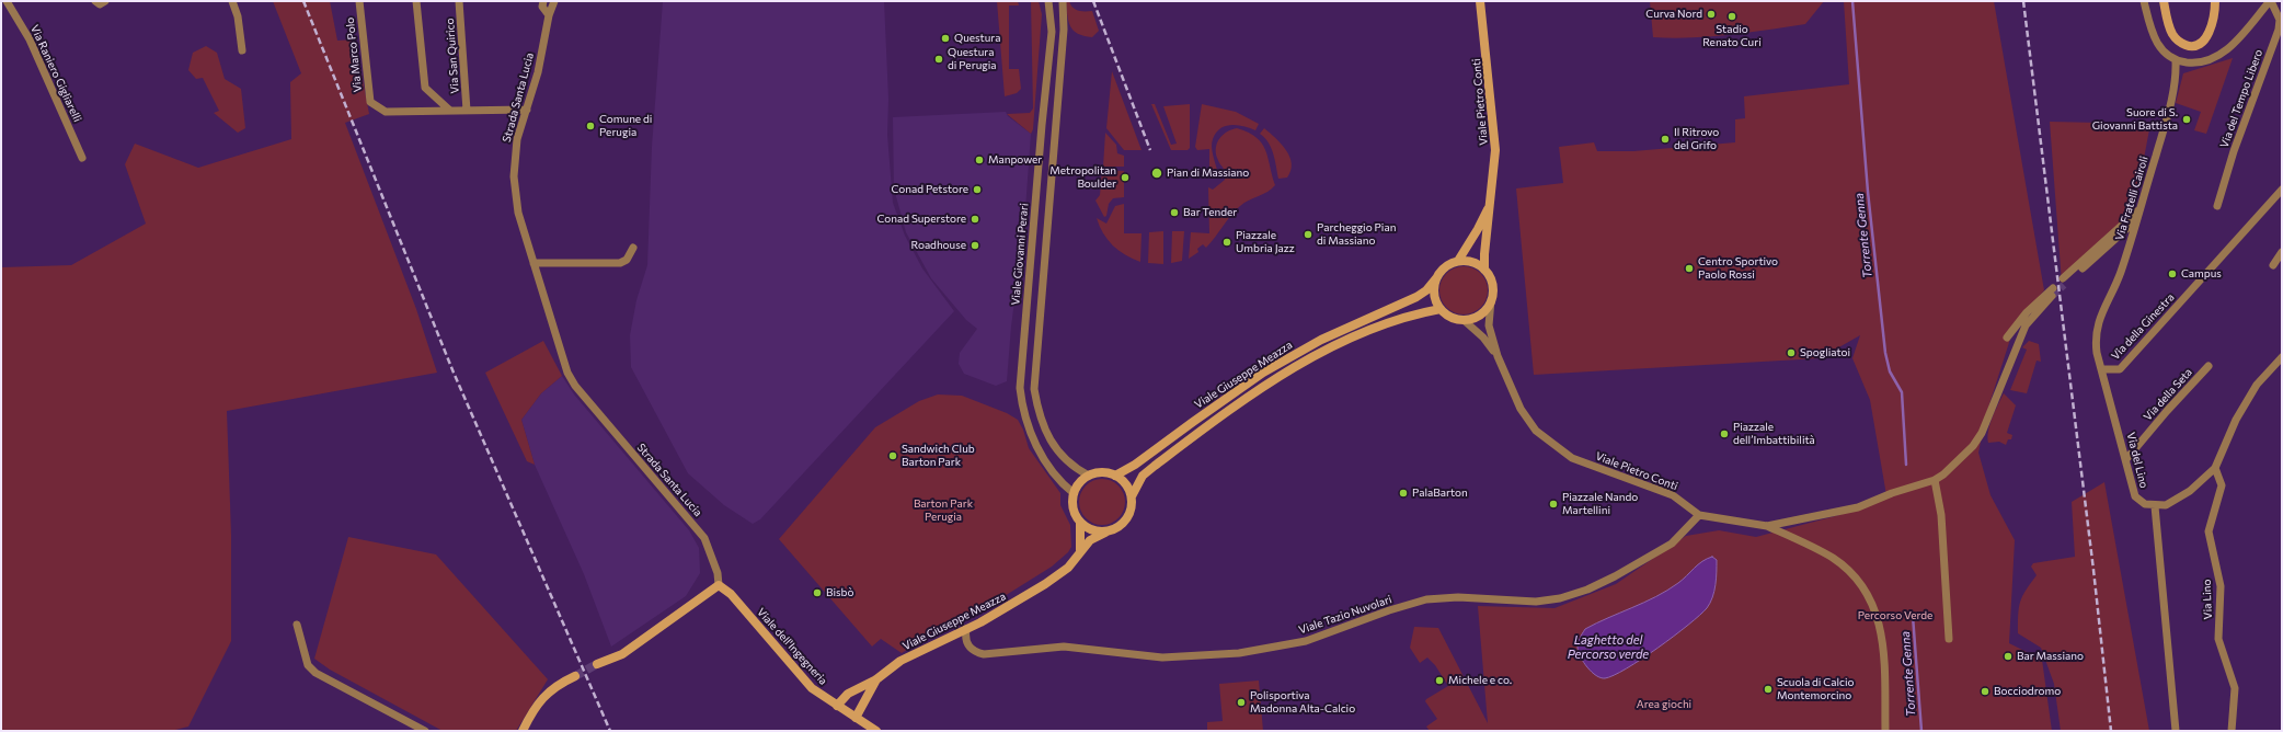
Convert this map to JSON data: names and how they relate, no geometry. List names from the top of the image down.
{
  "streets": {
    "street": [
      "Via Marco Polo",
      "Via San Quirico",
      "Via Raniero Gigliarelli",
      "Strada Santa Lucia",
      "Via del Tempo Libero",
      "Viale Pietro Conti",
      "Via Fratelli Cairoli",
      "Viale Giovanni Perari",
      "Via della Ginestra",
      "Viale Giuseppe Meazza",
      "Via della Seta",
      "Via del Lino",
      "Via Lino",
      "Viale Tazio Nuvolari",
      "Viale dell'Ingegneria"
    ]
  },
  "crossings": [
    ["Strada Santa Lucia", "Viale dell'Ingegneria"],
    ["Via del Tempo Libero", "Via Fratelli Cairoli"],
    ["Viale Pietro Conti", "Viale Giuseppe Meazza"],
    ["Viale Pietro Conti", "Viale Tazio Nuvolari"],
    ["Via Fratelli Cairoli", "Via del Lino"],
    ["Viale Giovanni Perari", "Viale Giuseppe Meazza"],
    ["Via della Ginestra", "Via del Lino"],
    ["Viale Giuseppe Meazza", "Viale Tazio Nuvolari"],
    ["Viale Giuseppe Meazza", "Viale dell'Ingegneria"],
    ["Via della Seta", "Via del Lino"]
  ],
  "water": ["Torrente Genna", "Laghetto del Percorso verde"],
  "parks": ["Barton Park Perugia", "Percorso Verde", "Area giochi"],
  "places": [
    "Curva Nord",
    "Stadio Renato Curi",
    "Questura",
    "Questura di Perugia",
    "Suore di S. Giovanni Battista",
    "Comune di Perugia",
    "Il Ritrovo del Grifo",
    "Manpower",
    "Pian di Massiano",
    "Metropolitan Boulder",
    "Conad Petstore",
    "Bar Tender",
    "Conad Superstore",
    "Parcheggio Pian di Massiano",
    "Piazzale Umbria Jazz",
    "Roadhouse",
    "Centro Sportivo Paolo Rossi",
    "Campus",
    "Spogliatoi",
    "Piazzale dell’Imbattibilità",
    "Sandwich Club Barton Park",
    "PalaBarton",
    "Piazzale Nando Martellini",
    "Bisbò",
    "Bar Massiano",
    "Michele e co.",
    "Scuola di Calcio Montemorcino",
    "Bocciodromo",
    "Polisportiva Madonna Alta-Calcio"
  ]
}
